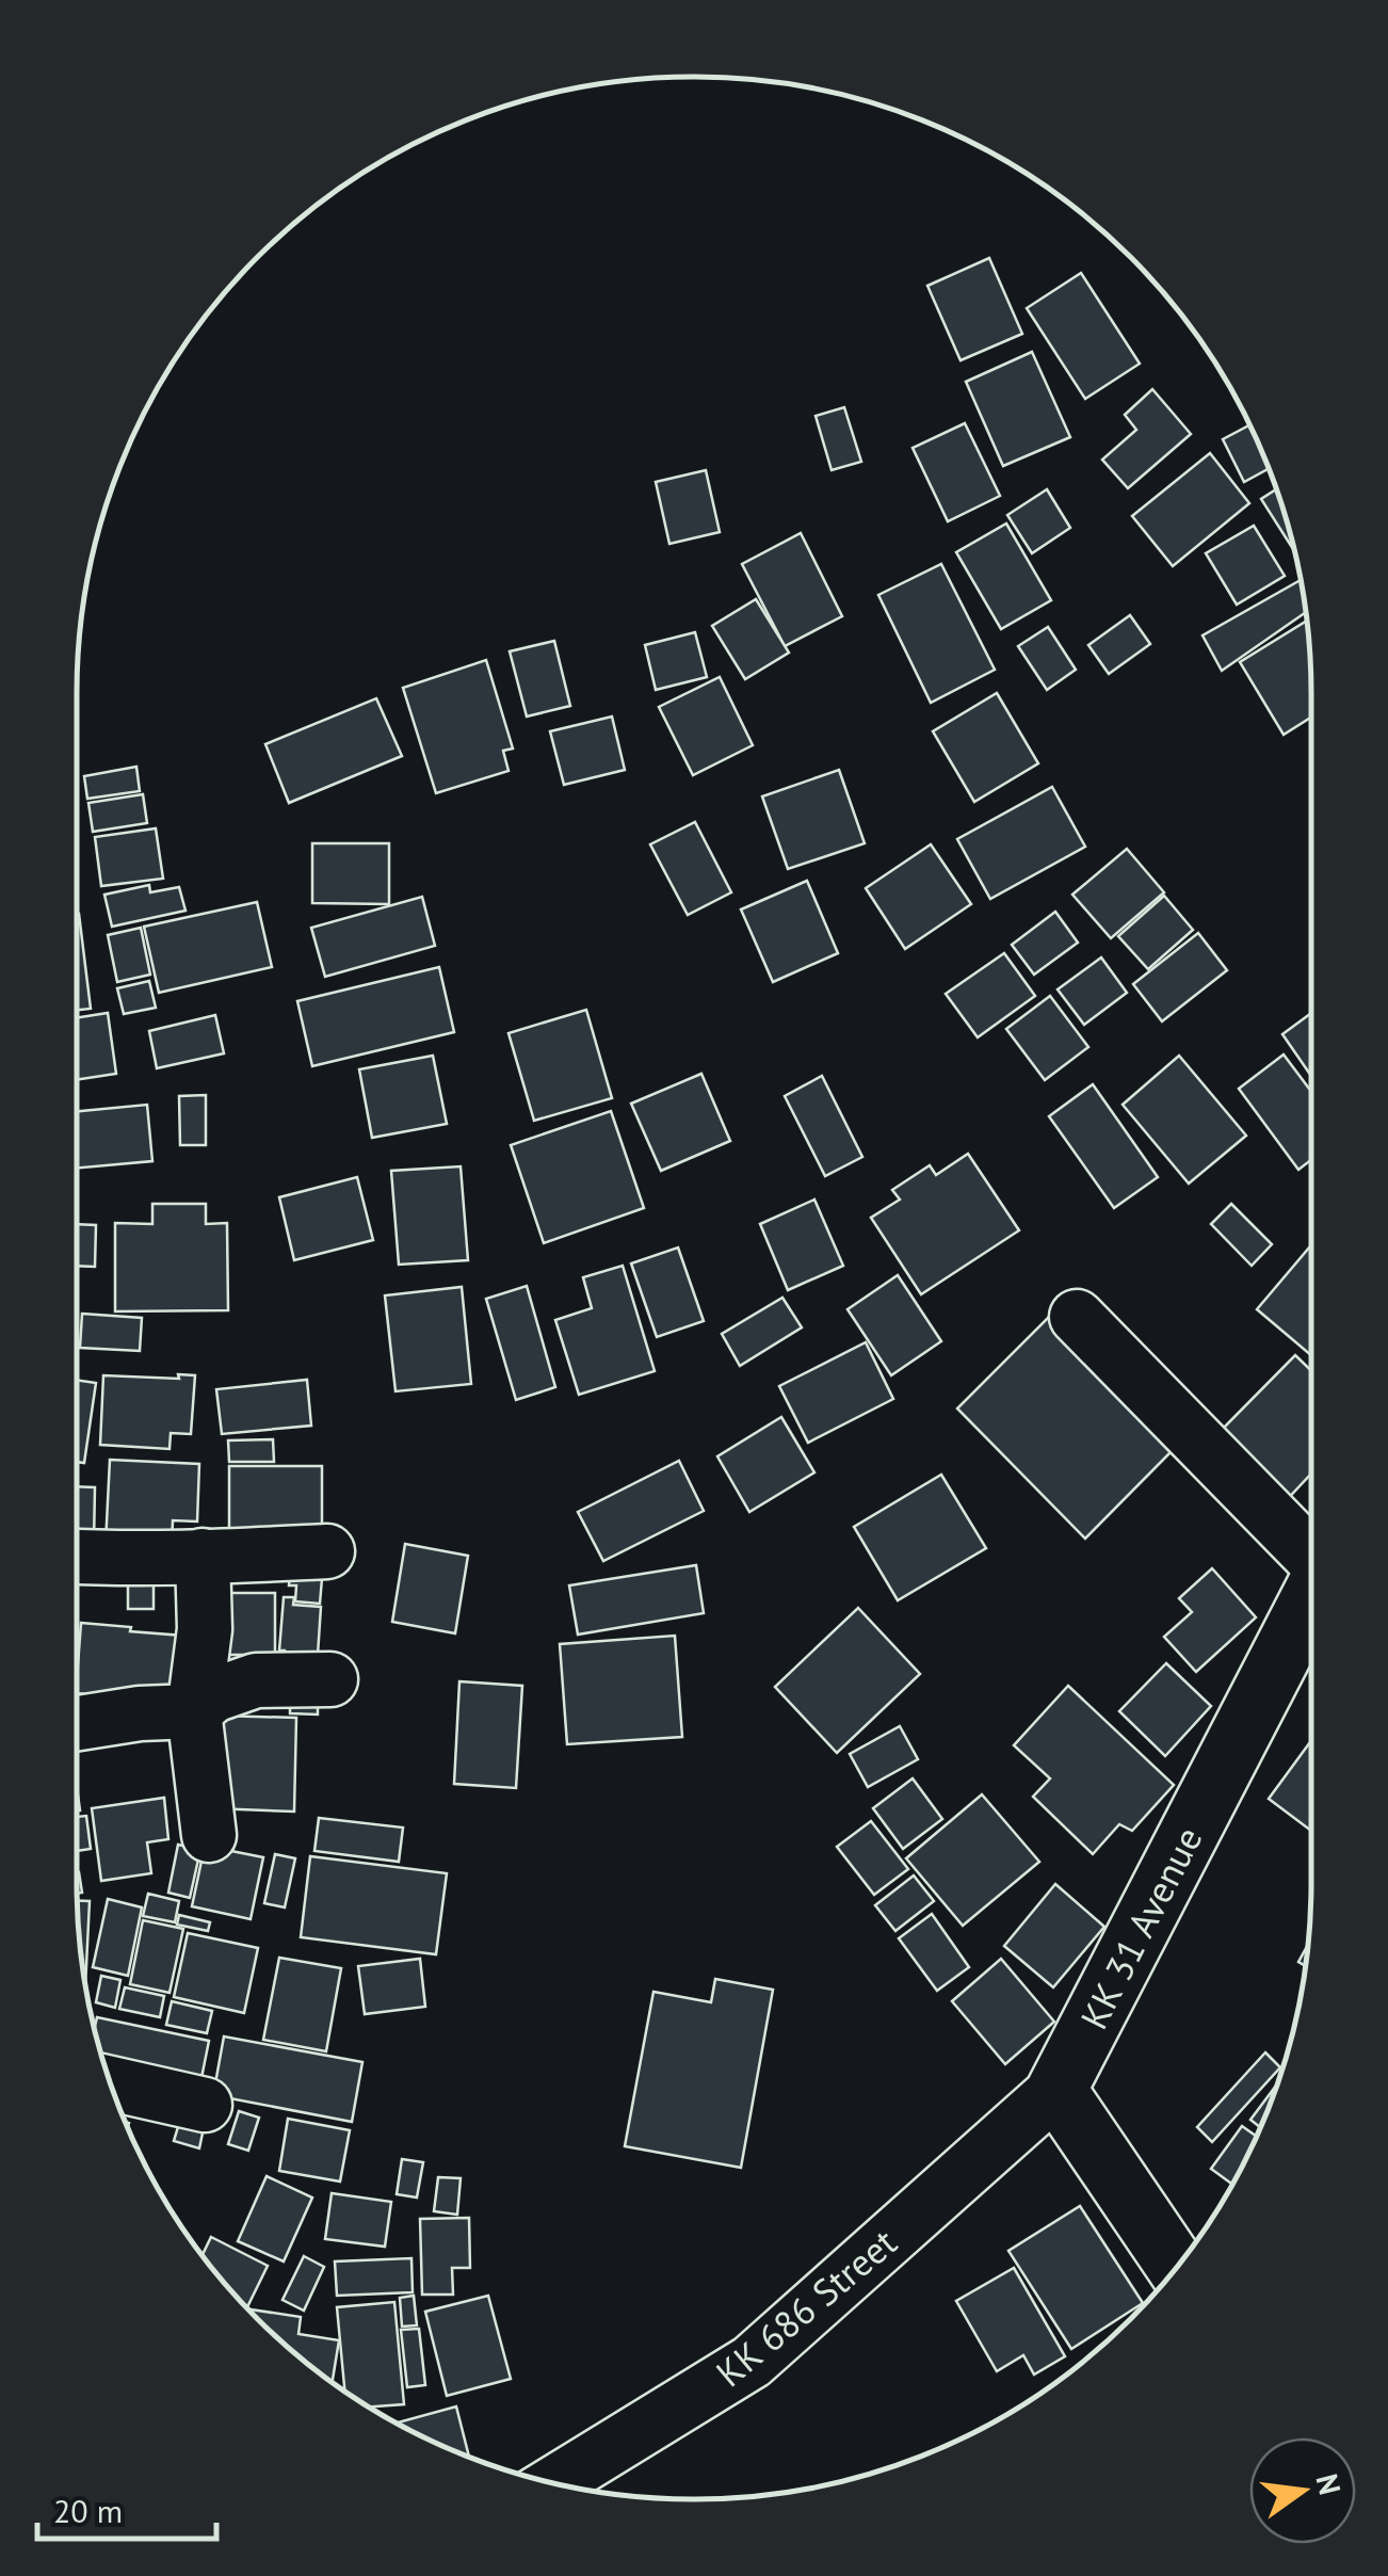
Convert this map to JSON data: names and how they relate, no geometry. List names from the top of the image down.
{
  "streets": {
    "street": ["KK 31 Avenue", "KK 686 Street"]
  },
  "crossings": [
    ["KK 31 Avenue", "KK 686 Street"]
  ],
  "scale_bar": "20 m",
  "north": "right"
}
